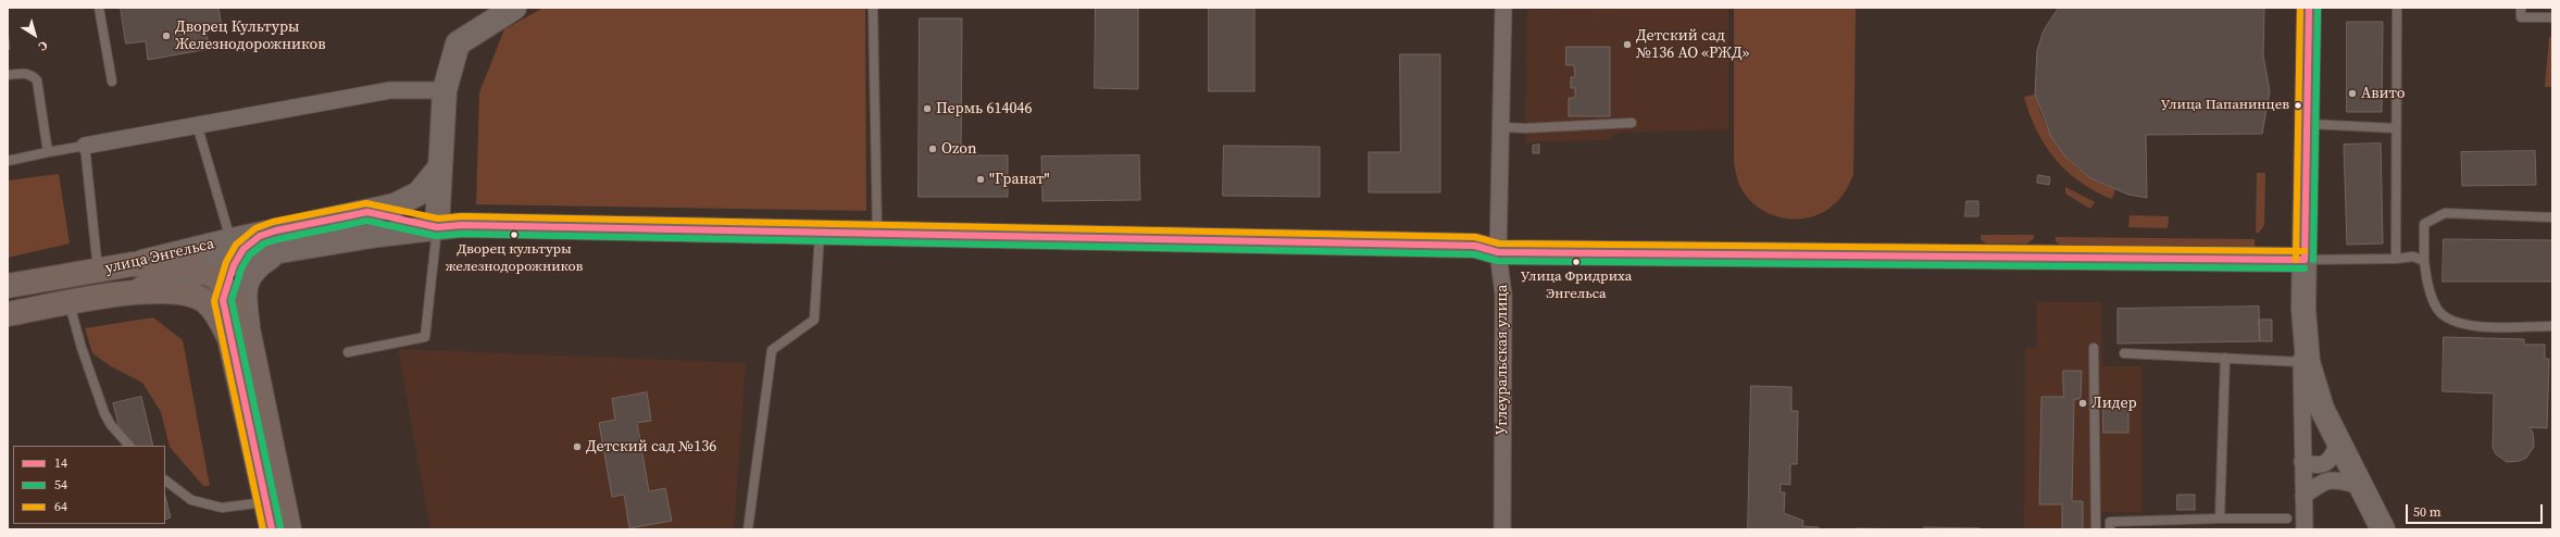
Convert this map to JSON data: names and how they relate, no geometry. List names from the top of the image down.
{
  "streets": {
    "main road": ["улица Энгельса"],
    "street": ["Углеуральская улица"]
  },
  "places": [
    "Дворец Культуры Железнодорожников",
    "Детский сад №136 АО «РЖД»",
    "Авито",
    "Улица Папанинцев",
    "Пермь 614046",
    "Ozon",
    "\"Гранат\"",
    "Дворец культуры железнодорожников",
    "Улица Фридриха Энгельса",
    "Лидер",
    "Детский сад №136"
  ],
  "lines": ["transit line 14", "transit line 54", "transit line 64"],
  "legend": ["14", "54", "64"],
  "scale_bar": "50 m",
  "north": "bottom right"
}
